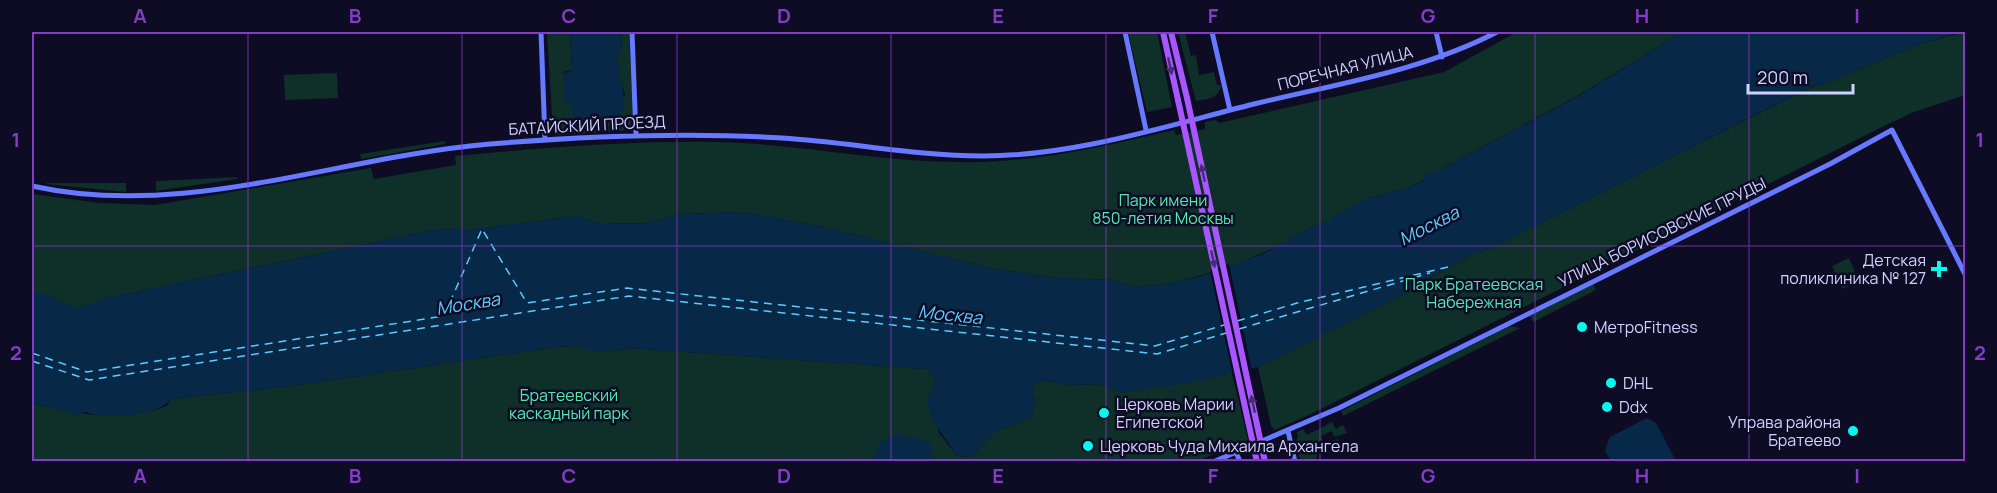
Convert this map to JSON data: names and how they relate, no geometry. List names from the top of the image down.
{
  "streets": {
    "main road": ["ПОРЕЧНАЯ УЛИЦА", "БАТАЙСКИЙ ПРОЕЗД", "УЛИЦА БОРИСОВСКИЕ ПРУДЫ"]
  },
  "crossings": [
    ["ПОРЕЧНАЯ УЛИЦА", "БАТАЙСКИЙ ПРОЕЗД"]
  ],
  "water": ["Москва"],
  "parks": ["Парк имени 850-летия Москвы", "Парк Братеевская Набережная", "Братеевский каскадный парк"],
  "places": {
    "health": ["Детская поликлиника № 127"],
    "other": [
      "МетроFitness",
      "DHL",
      "Ddx",
      "Церковь Марии Египетской",
      "Управа района Братеево",
      "Церковь Чуда Михаила Архангела"
    ]
  },
  "scale_bar": "200 m",
  "grid": {
    "columns": [
      "A",
      "B",
      "C",
      "D",
      "E",
      "F",
      "G",
      "H",
      "I"
    ],
    "rows": ["1", "2"]
  }
}
